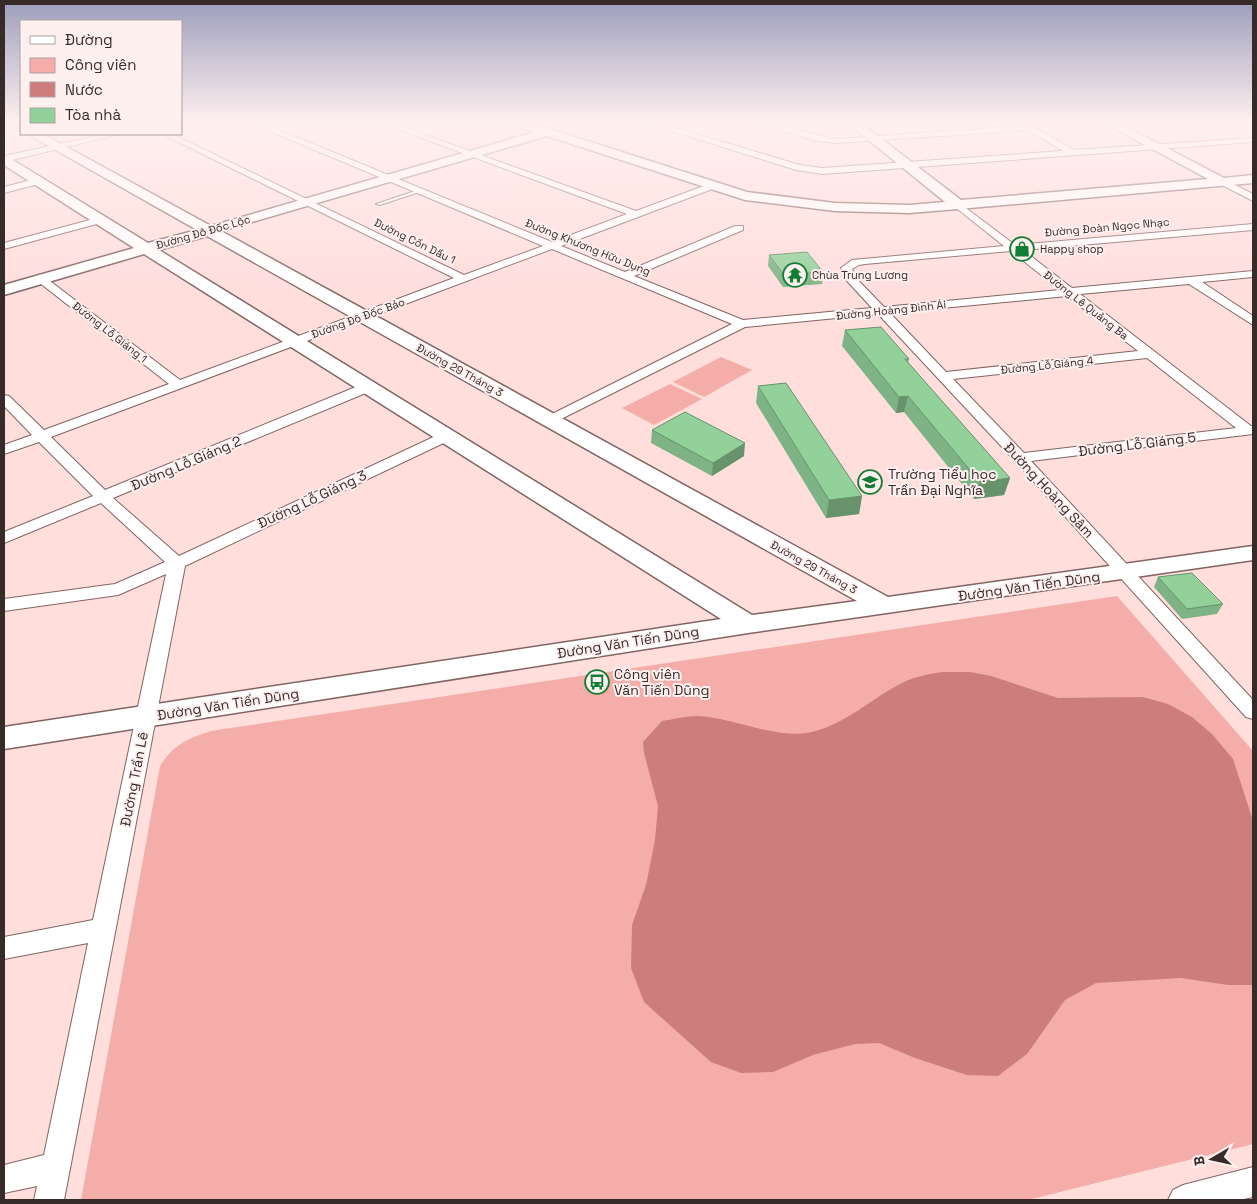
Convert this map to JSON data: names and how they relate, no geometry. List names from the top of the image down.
{
  "streets": {
    "street": [
      "Đường Đoàn Ngọc Nhạc",
      "Đường Đô Đốc Lộc",
      "Đường Cồn Dầu 1",
      "Đường Khương Hữu Dụng",
      "Đường Lê Quảng Ba",
      "Đường Hoàng Đình Ái",
      "Đường Đô Đốc Bảo",
      "Đường Lỗ Giáng 1",
      "Đường Lỗ Giáng 4",
      "Đường 29 Tháng 3",
      "Đường Lỗ Giáng 5",
      "Đường Lỗ Giáng 2",
      "Đường Hoàng Sâm",
      "Đường Lỗ Giáng 3",
      "Đường Văn Tiến Dũng",
      "Đường Trần Lê"
    ]
  },
  "crossings": [
    ["Đường Đoàn Ngọc Nhạc", "Đường Lê Quảng Ba"],
    ["Đường Đoàn Ngọc Nhạc", "Đường Hoàng Sâm"],
    ["Đường Đô Đốc Lộc", "Đường Cồn Dầu 1"],
    ["Đường Đô Đốc Lộc", "Đường Lỗ Giáng 1"],
    ["Đường Đô Đốc Lộc", "Đường 29 Tháng 3"],
    ["Đường Cồn Dầu 1", "Đường Đô Đốc Bảo"],
    ["Đường Khương Hữu Dụng", "Đường Hoàng Đình Ái"],
    ["Đường Khương Hữu Dụng", "Đường Đô Đốc Bảo"],
    ["Đường Lê Quảng Ba", "Đường Hoàng Đình Ái"],
    ["Đường Lê Quảng Ba", "Đường Lỗ Giáng 4"],
    ["Đường Lê Quảng Ba", "Đường Lỗ Giáng 5"],
    ["Đường Hoàng Đình Ái", "Đường 29 Tháng 3"],
    ["Đường Hoàng Đình Ái", "Đường Hoàng Sâm"],
    ["Đường Đô Đốc Bảo", "Đường Lỗ Giáng 1"],
    ["Đường Đô Đốc Bảo", "Đường 29 Tháng 3"],
    ["Đường Lỗ Giáng 4", "Đường Hoàng Sâm"],
    ["Đường 29 Tháng 3", "Đường Văn Tiến Dũng"],
    ["Đường Lỗ Giáng 5", "Đường Hoàng Sâm"],
    ["Đường Hoàng Sâm", "Đường Văn Tiến Dũng"],
    ["Đường Lỗ Giáng 3", "Đường Trần Lê"],
    ["Đường Văn Tiến Dũng", "Đường Trần Lê"]
  ],
  "places": {
    "shop": ["Happy shop"],
    "temple": ["Chùa Trung Lương"],
    "school or university": ["Trường Tiểu học Trần Đại Nghĩa"],
    "bus stop": ["Công viên Văn Tiến Dũng"]
  },
  "legend": [
    "Đường",
    "Công viên",
    "Nước",
    "Tòa nhà"
  ],
  "north": "left"
}
